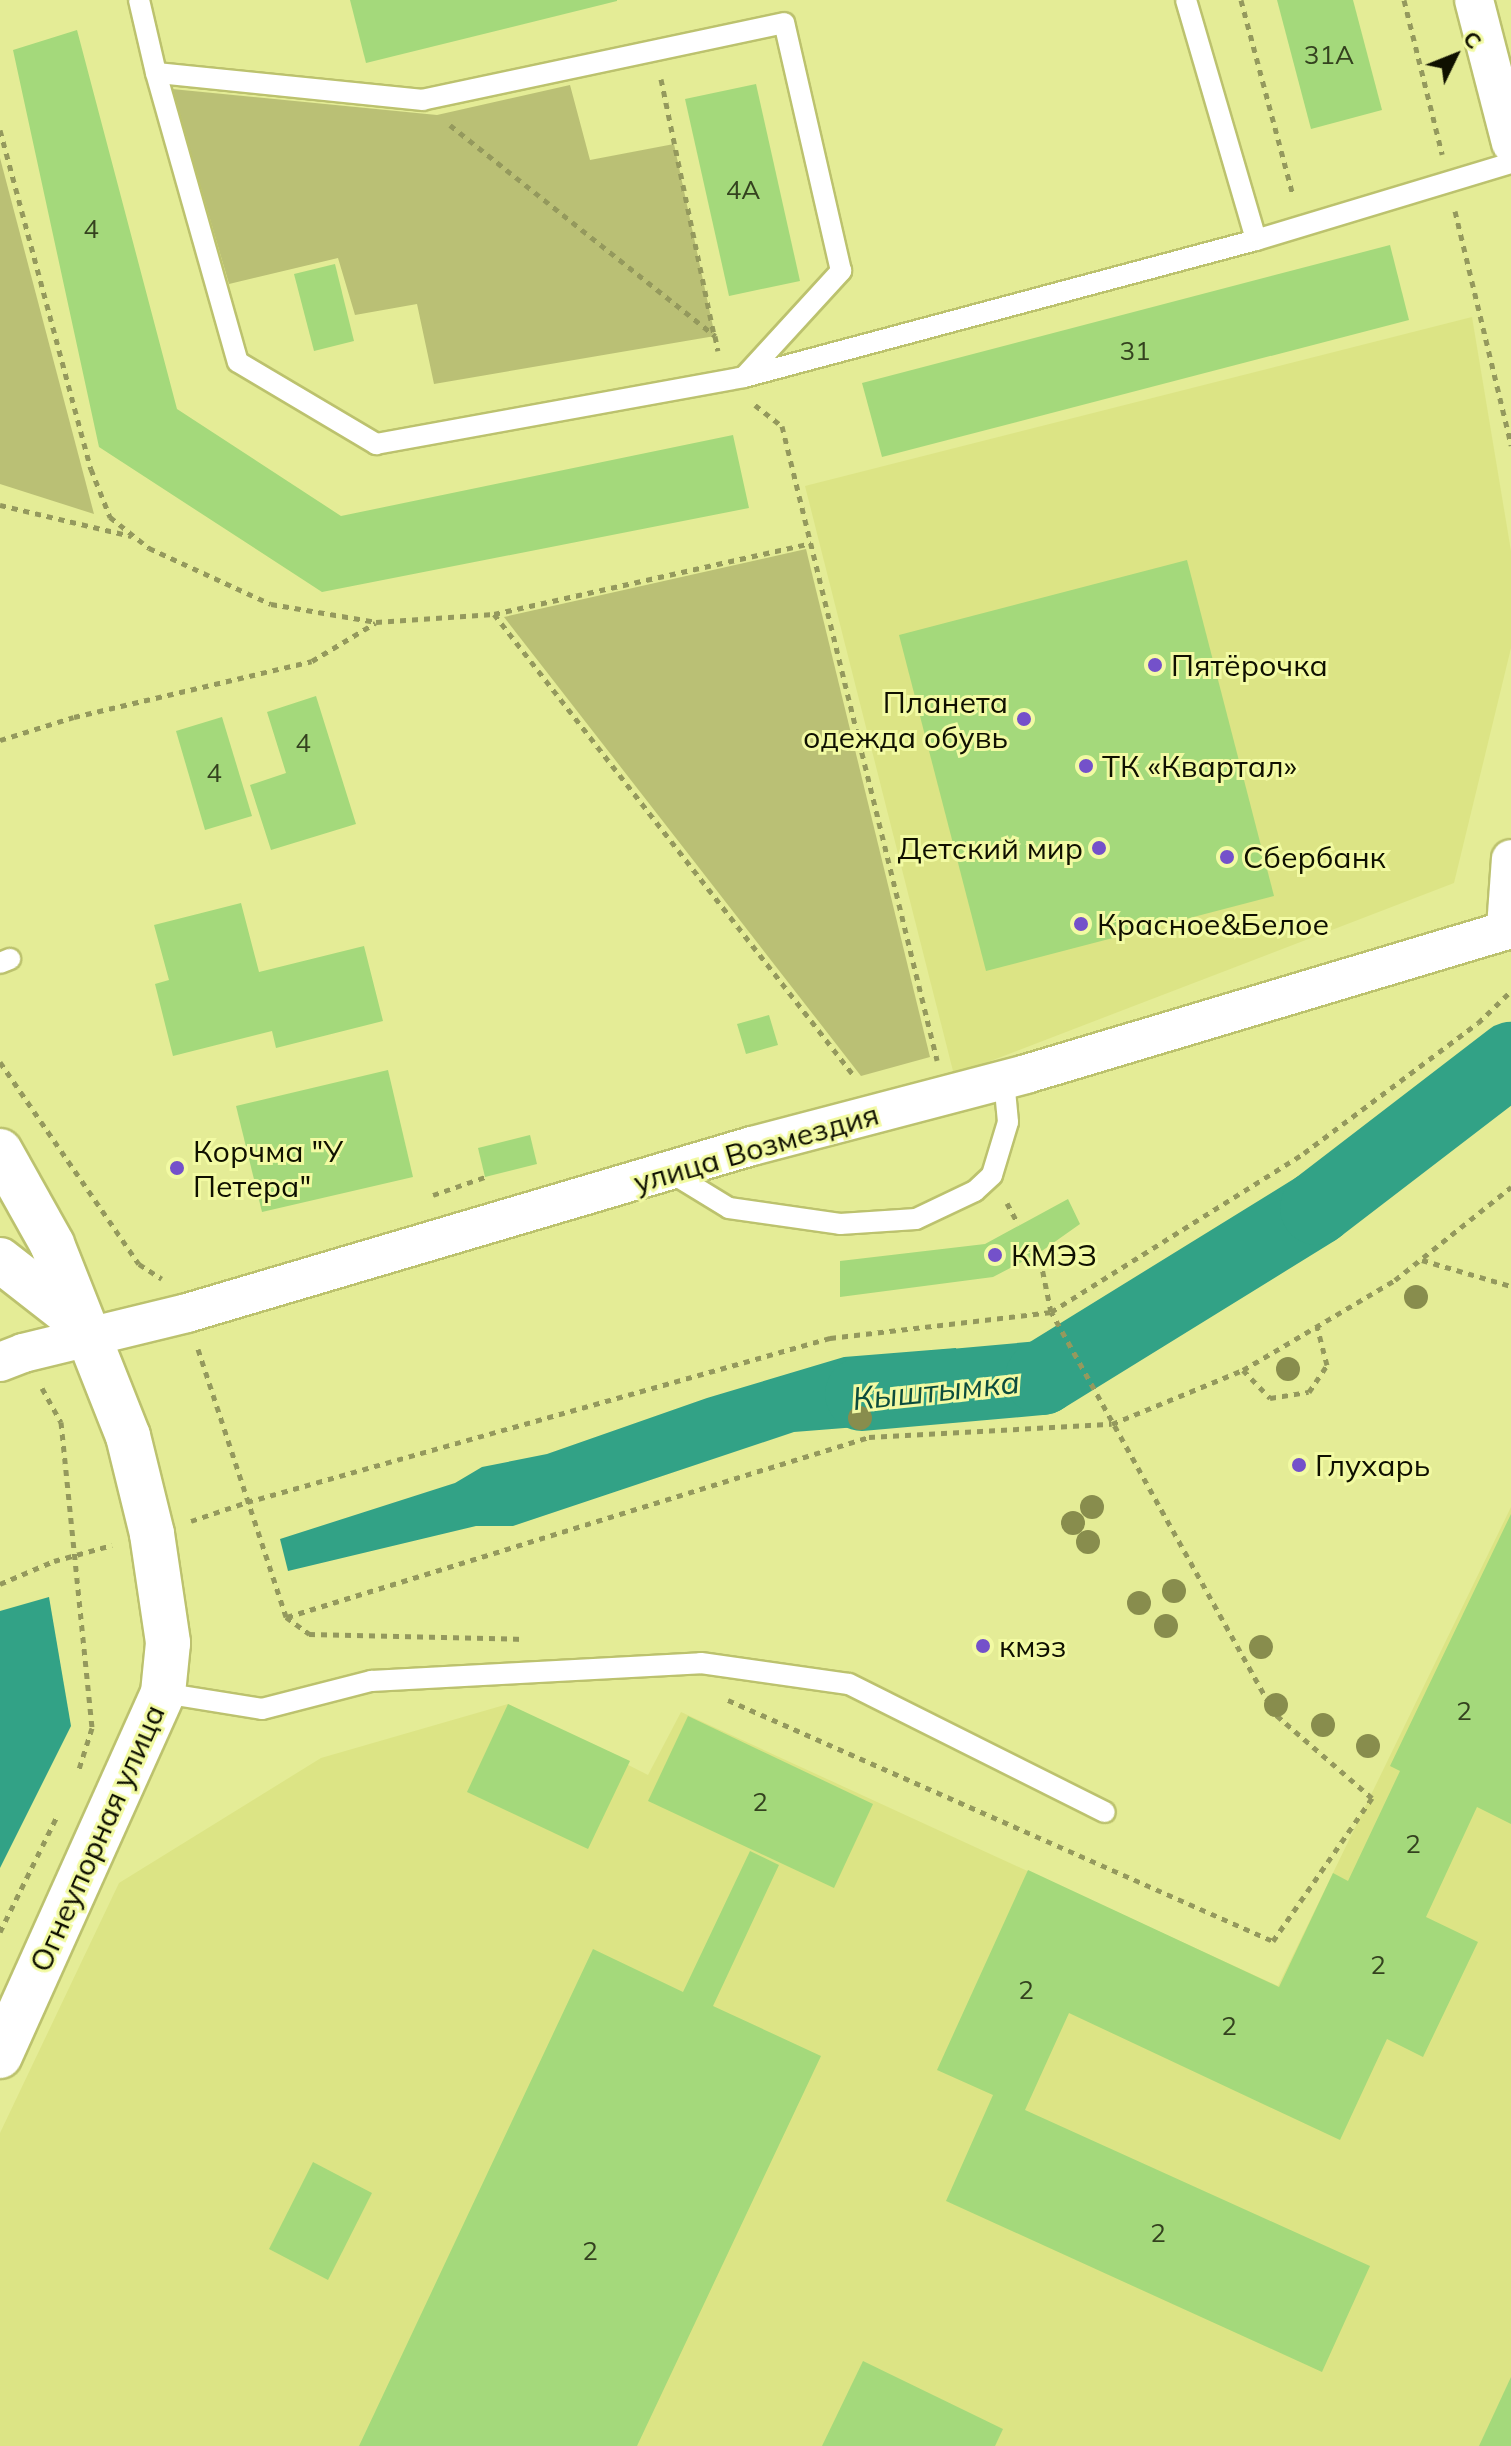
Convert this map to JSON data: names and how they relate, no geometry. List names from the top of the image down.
{
  "streets": {
    "main road": ["Огнеупорная улица"],
    "street": ["улица Возмездия"]
  },
  "crossings": [
    ["улица Возмездия", "Огнеупорная улица"]
  ],
  "water": ["Кыштымка"],
  "places": [
    "Пятёрочка",
    "Планета одежда обувь",
    "ТК «Квартал»",
    "Детский мир",
    "Сбербанк",
    "Красное&Белое",
    "Корчма \"У Петера\"",
    "КМЭЗ",
    "Глухарь",
    "кмэз"
  ],
  "house_numbers": [
    "31А",
    "4А",
    "4",
    "31",
    "4",
    "4",
    "2",
    "2",
    "2",
    "2",
    "2",
    "2",
    "2",
    "2"
  ],
  "north": "top right"
}
